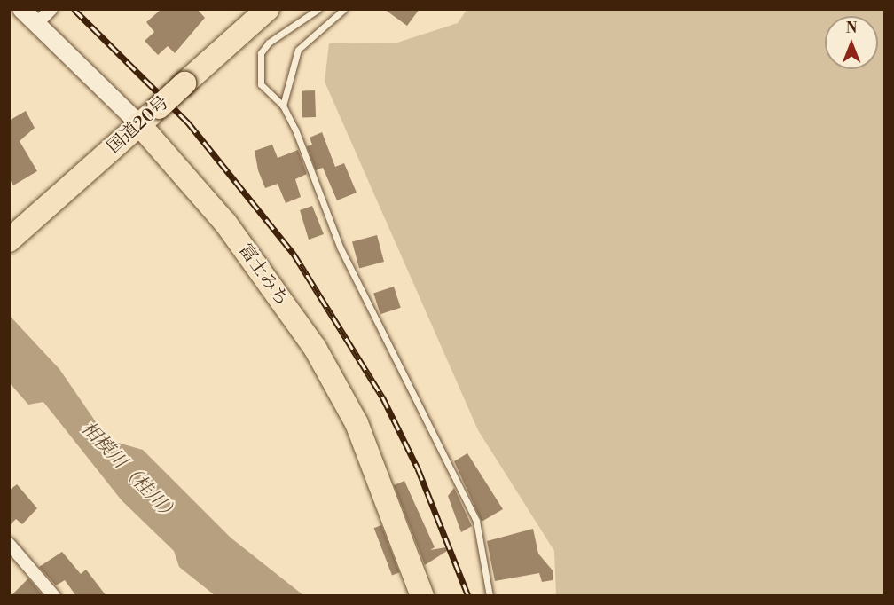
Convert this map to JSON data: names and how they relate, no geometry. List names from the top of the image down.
{
  "streets": {
    "highway": ["国道20号", "富士みち"]
  },
  "crossings": [
    ["国道20号", "富士みち"]
  ],
  "water": ["相模川（桂川）"],
  "north": "top"
}
